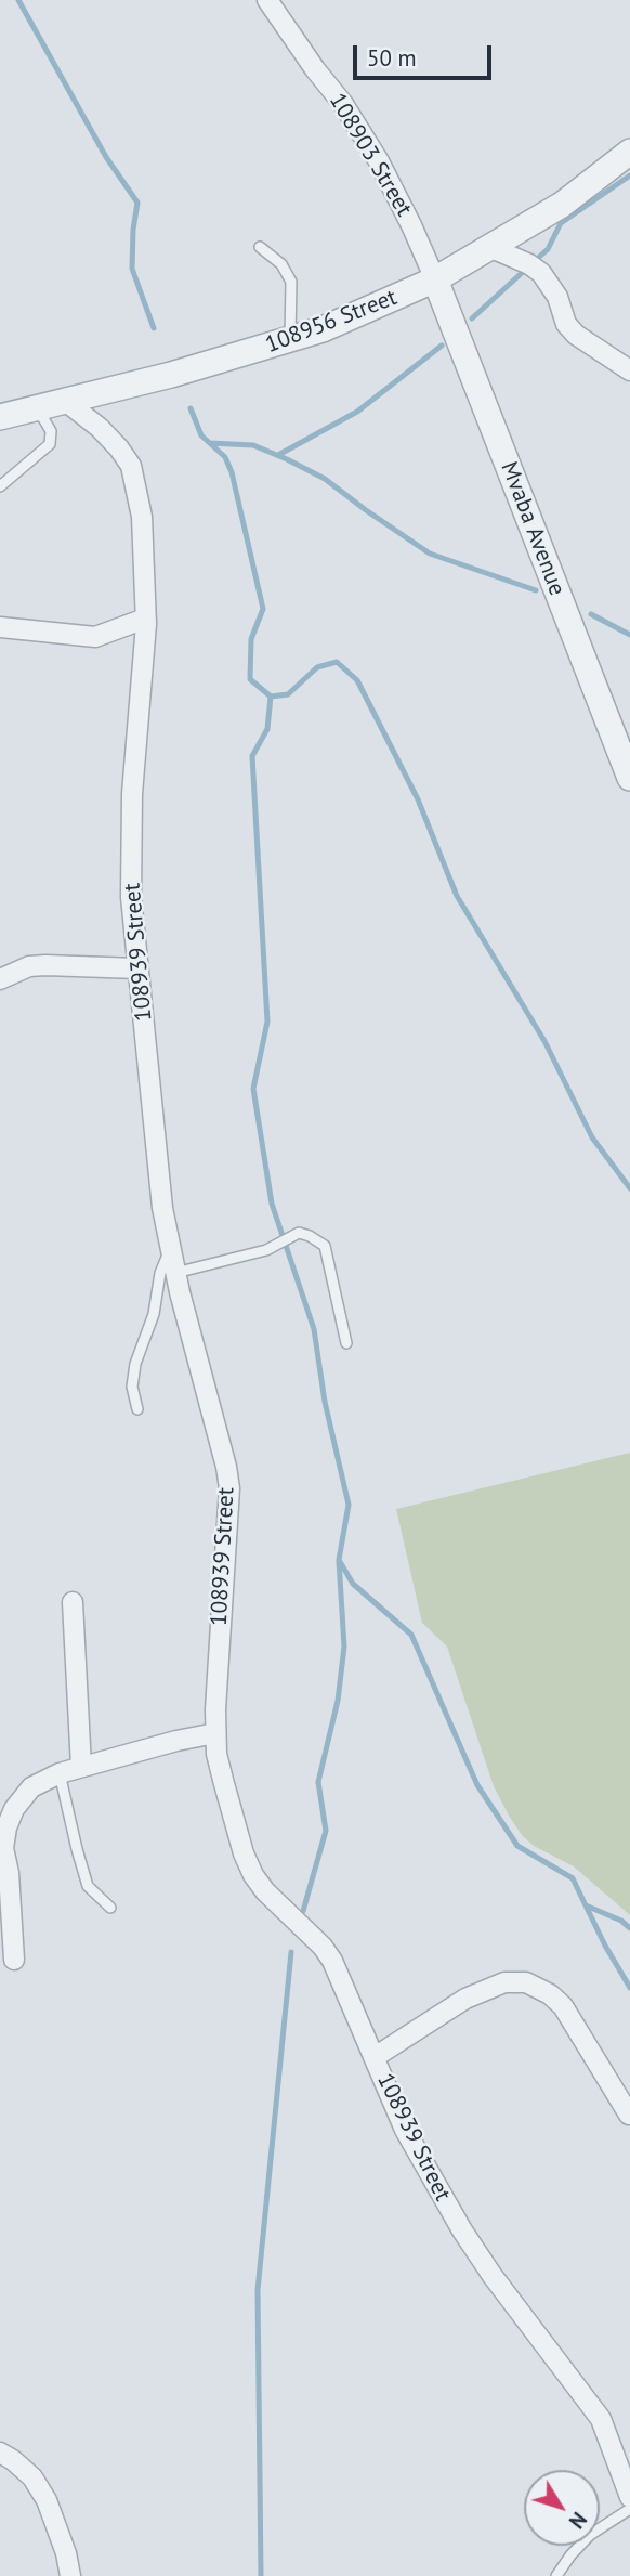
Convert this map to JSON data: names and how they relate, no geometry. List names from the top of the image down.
{
  "streets": {
    "street": [
      "108903 Street",
      "108956 Street",
      "Mvaba Avenue",
      "108939 Street"
    ]
  },
  "crossings": [
    ["108903 Street", "108956 Street"],
    ["108903 Street", "Mvaba Avenue"],
    ["108956 Street", "Mvaba Avenue"],
    ["108956 Street", "108939 Street"]
  ],
  "scale_bar": "50 m",
  "north": "bottom right"
}
